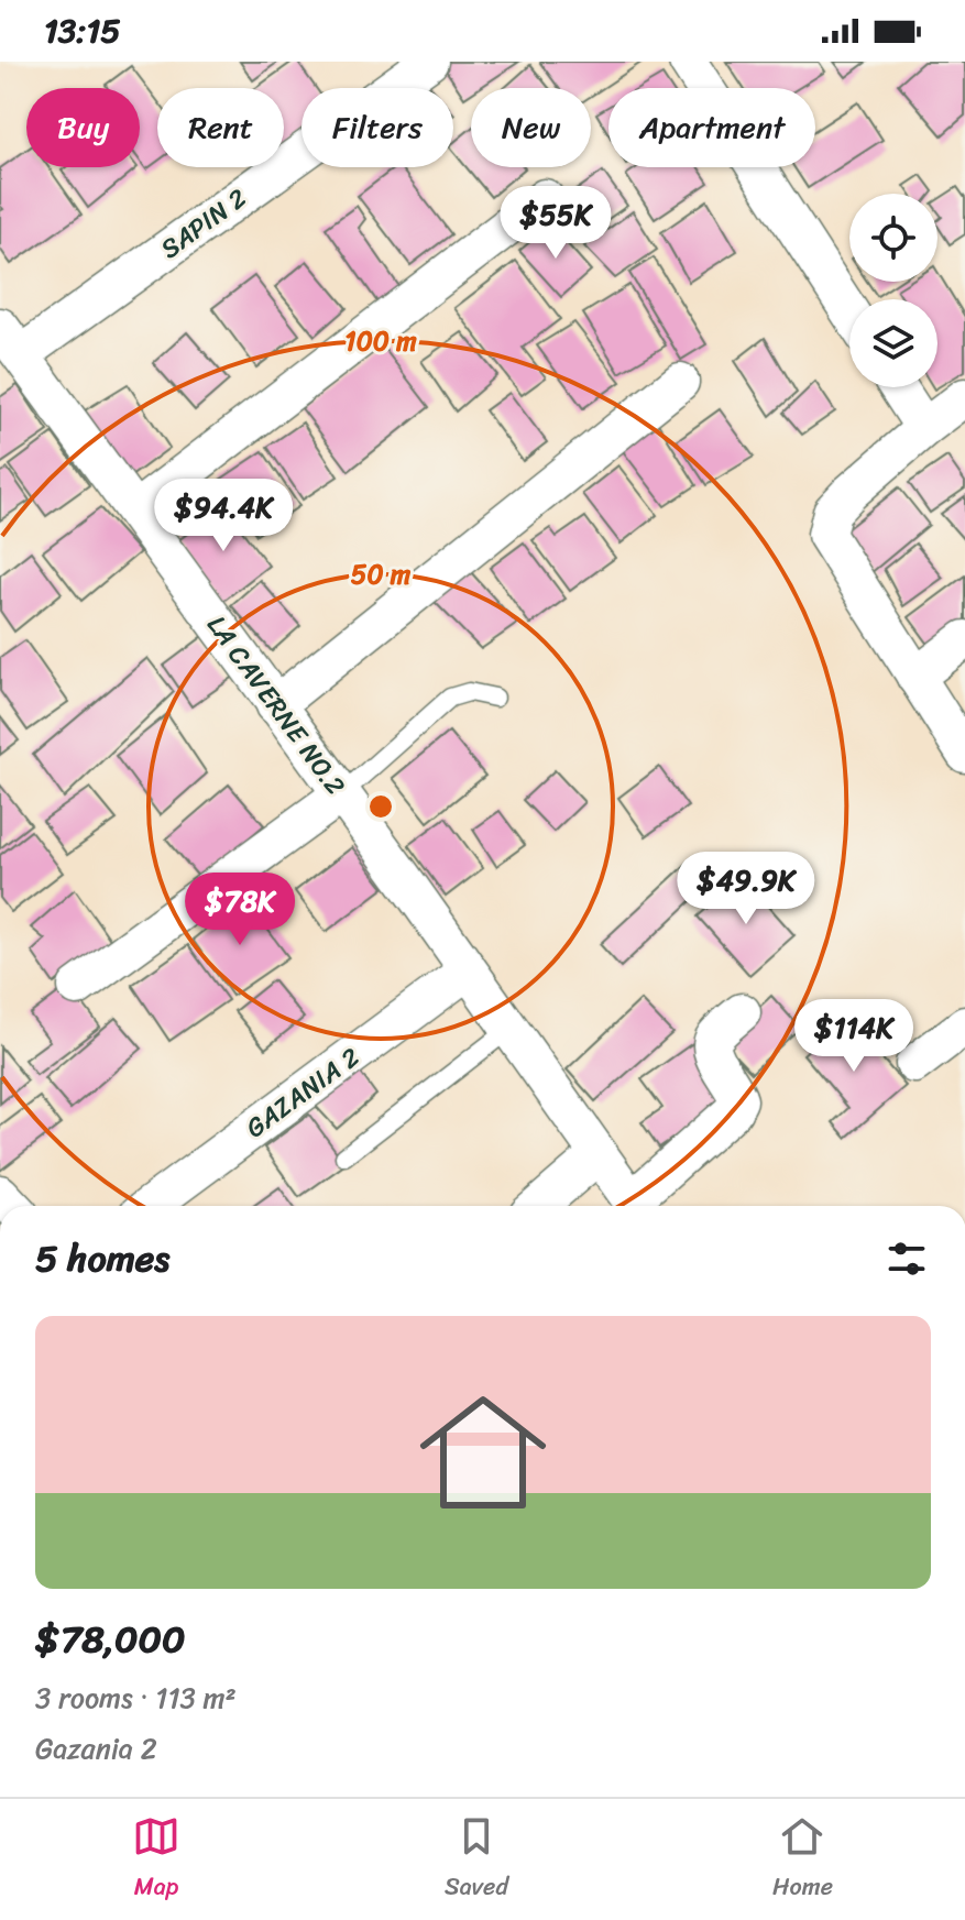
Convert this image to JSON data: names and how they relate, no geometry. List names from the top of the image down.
{
  "streets": {
    "street": ["SAPIN 2", "LA CAVERNE NO.2", "GAZANIA 2"]
  },
  "crossings": [
    ["SAPIN 2", "LA CAVERNE NO.2"],
    ["LA CAVERNE NO.2", "GAZANIA 2"]
  ],
  "page": {
    "status": "13:15",
    "chip": [
      "Buy",
      "Rent",
      "Filters",
      "New",
      "Apartment"
    ],
    "price": [
      "$55K",
      "$94.4K",
      "$49.9K",
      "$78K",
      "$114K"
    ],
    "heading": "5 homes",
    "list": [
      {
        "name": "$78,000",
        "note": "3 rooms · 113 m² · Gazania 2"
      }
    ],
    "tabs": ["Map", "Saved", "Home"]
  },
  "rings": ["100 m", "50 m"]
}
